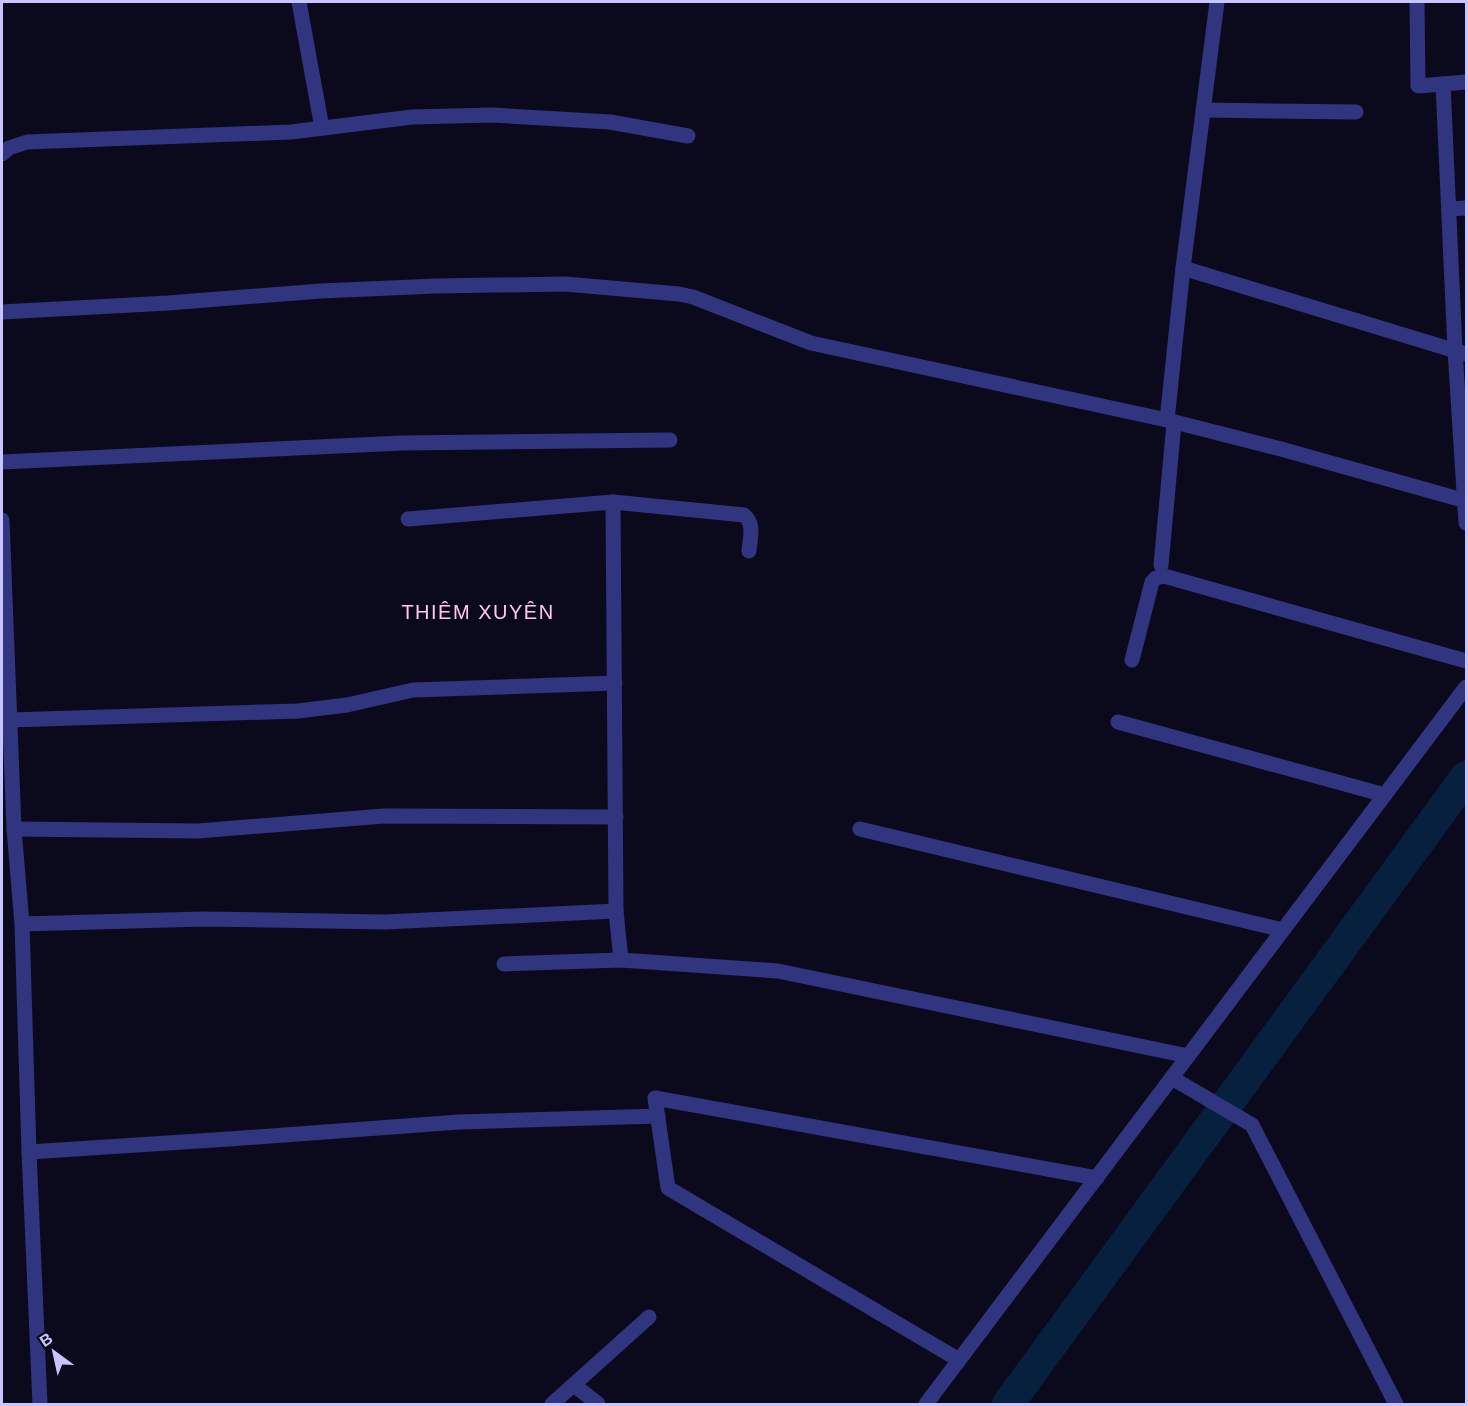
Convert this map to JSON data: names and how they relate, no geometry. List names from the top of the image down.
{
  "districts": ["THIÊM XUYÊN"],
  "north": "top left"
}
